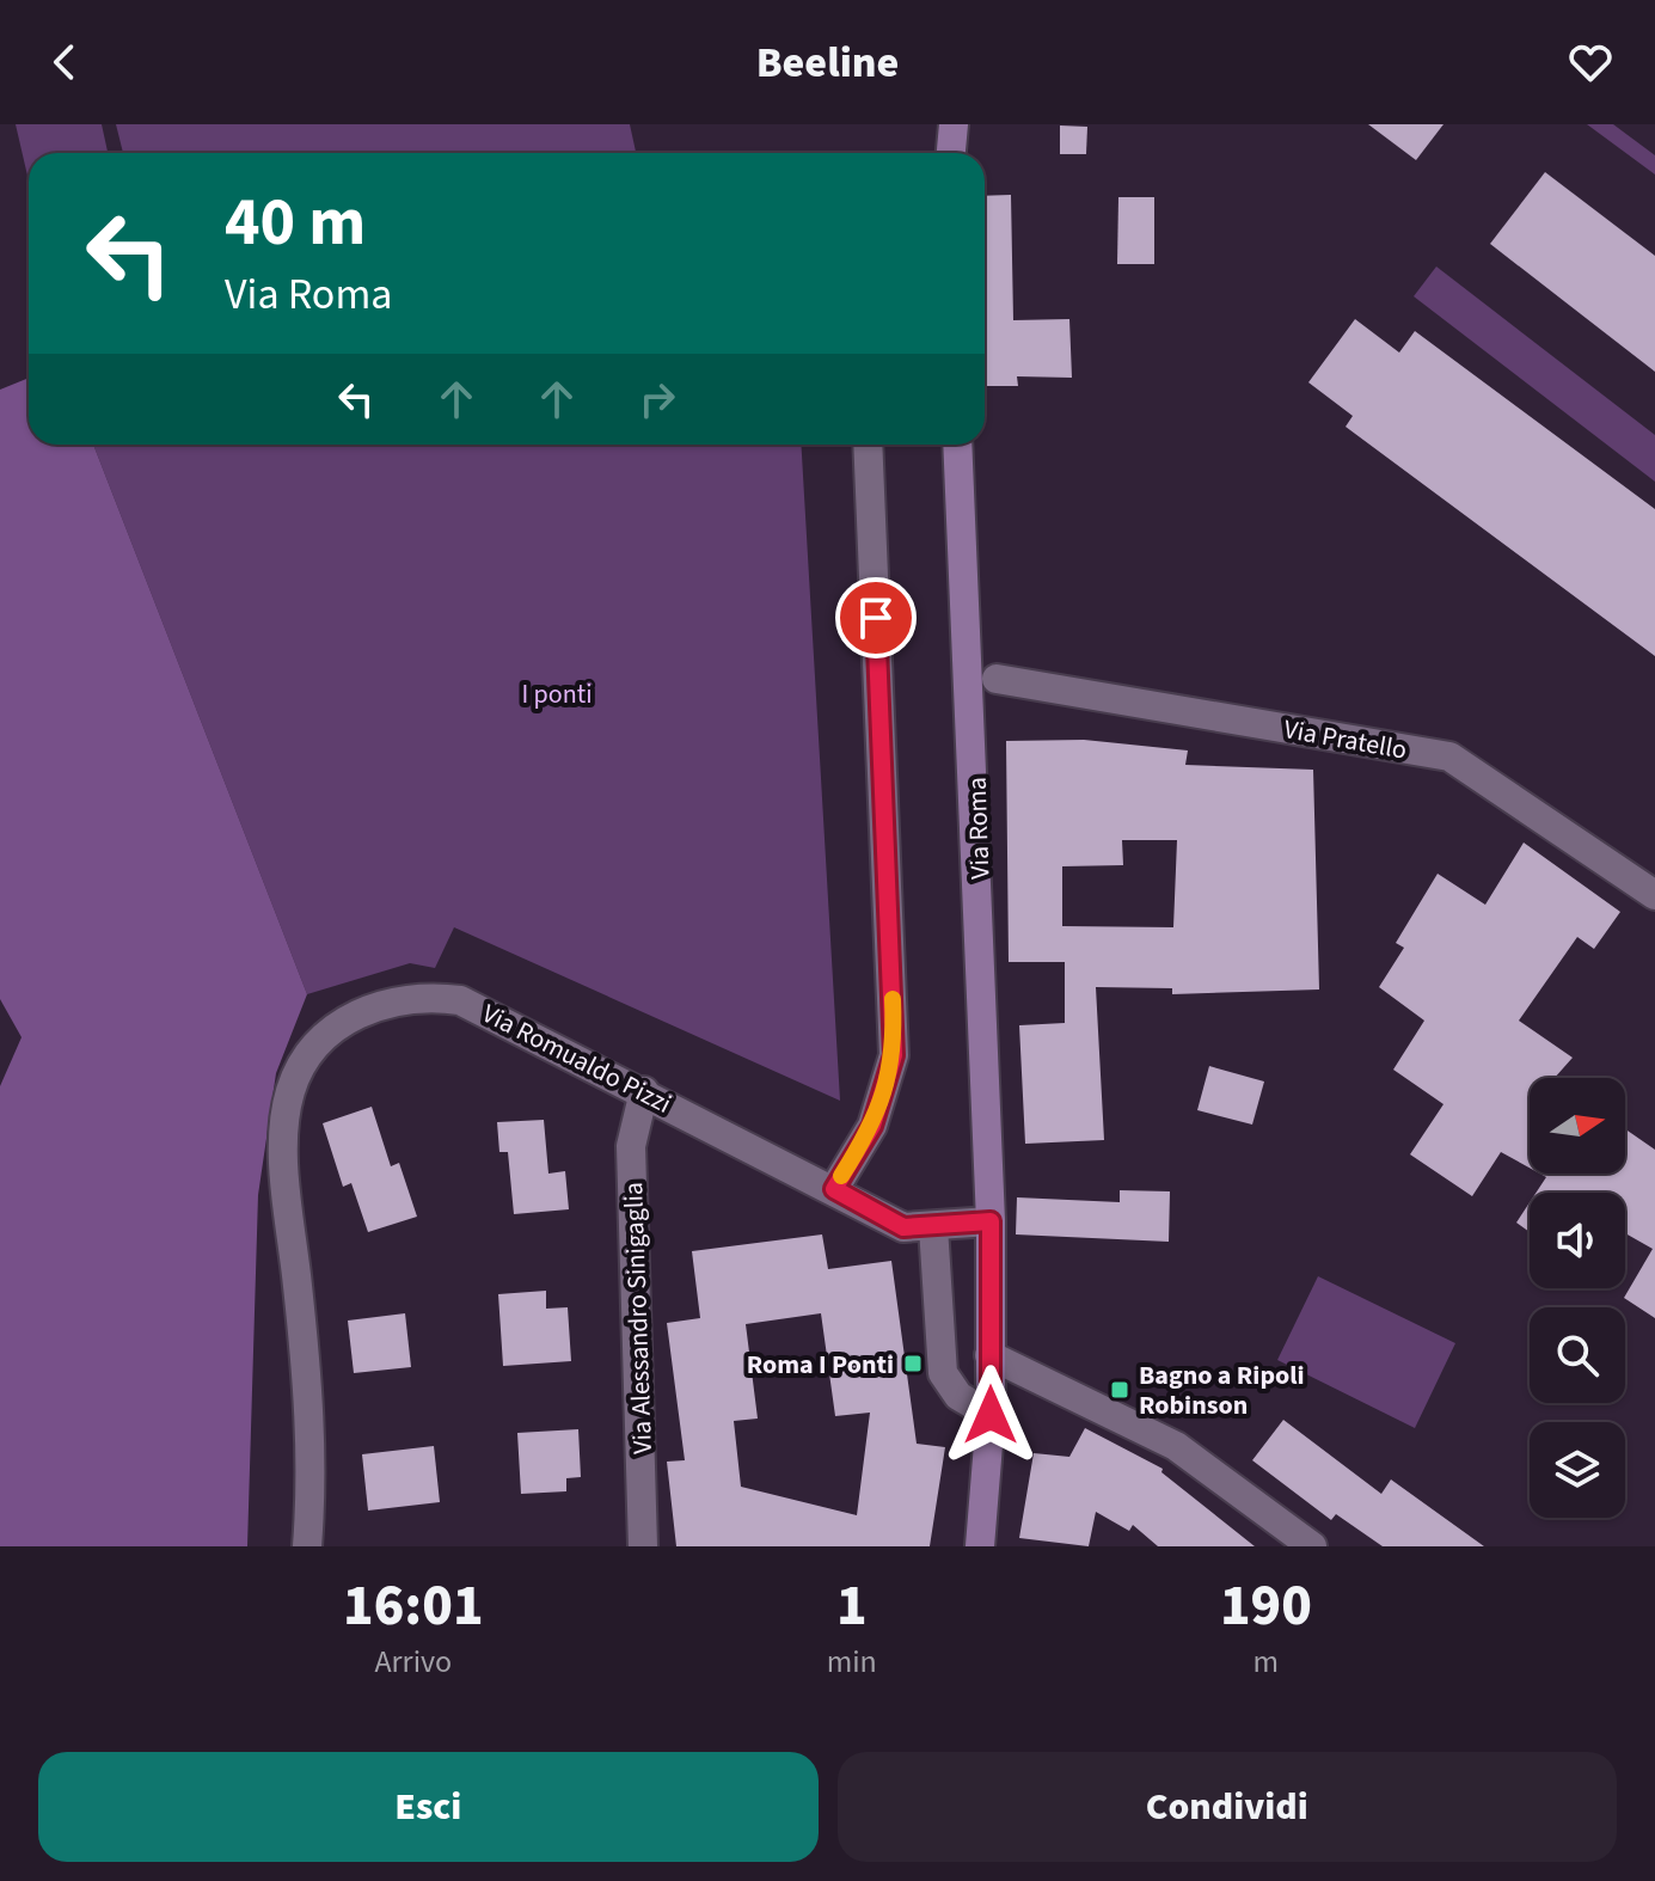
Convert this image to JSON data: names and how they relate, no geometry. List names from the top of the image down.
{
  "streets": {
    "street": [
      "Via Pratello",
      "Via Roma",
      "Via Romualdo Pizzi",
      "Via Alessandro Sinigaglia"
    ]
  },
  "crossings": [
    ["Via Romualdo Pizzi", "Via Alessandro Sinigaglia"]
  ],
  "parks": ["I ponti"],
  "places": {
    "transit": ["Roma I Ponti", "Bagno a Ripoli Robinson"]
  },
  "north": "right",
  "page": {
    "header": "Beeline",
    "turn": ["40 m", "Via Roma"],
    "eta": [
      "16:01",
      "Arrivo",
      "1",
      "min",
      "190",
      "m"
    ],
    "buttons": ["Esci", "Condividi"]
  }
}
